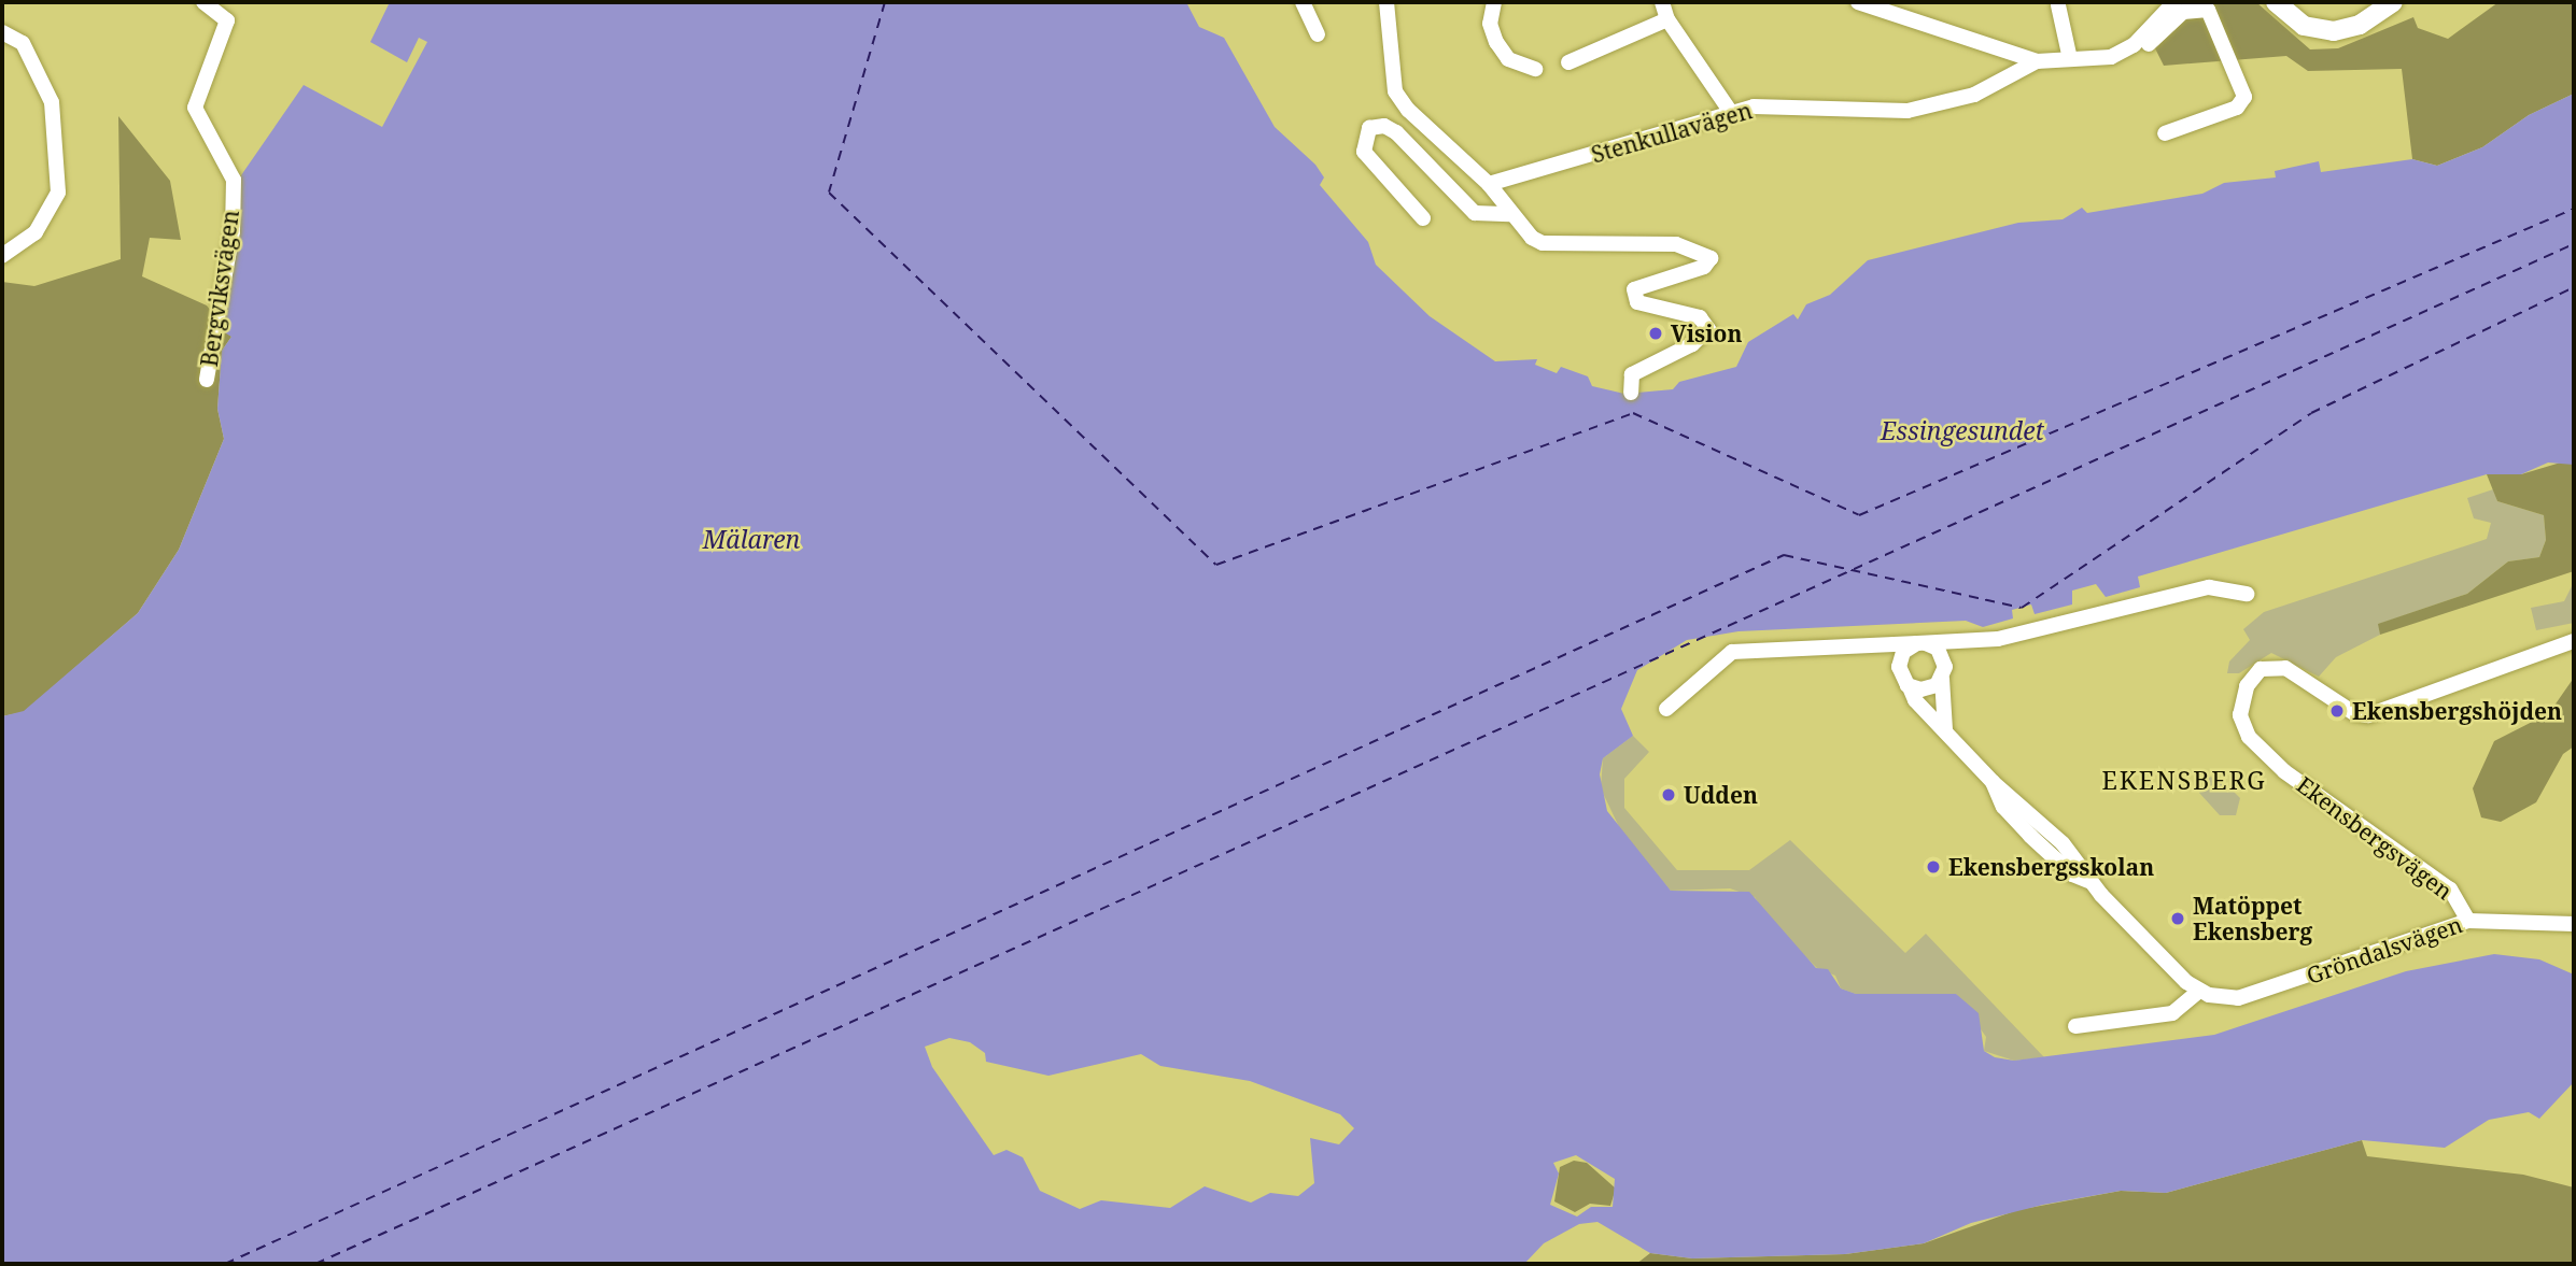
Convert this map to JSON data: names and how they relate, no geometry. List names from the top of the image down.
{
  "streets": {
    "street": [
      "Stenkullavägen",
      "Bergviksvägen",
      "Ekensbergsvägen",
      "Gröndalsvägen"
    ]
  },
  "crossings": [
    ["Ekensbergsvägen", "Gröndalsvägen"]
  ],
  "districts": ["EKENSBERG"],
  "water": ["Essingesundet", "Mälaren"],
  "places": [
    "Vision",
    "Ekensbergshöjden",
    "Udden",
    "Ekensbergsskolan",
    "Matöppet Ekensberg"
  ]
}
